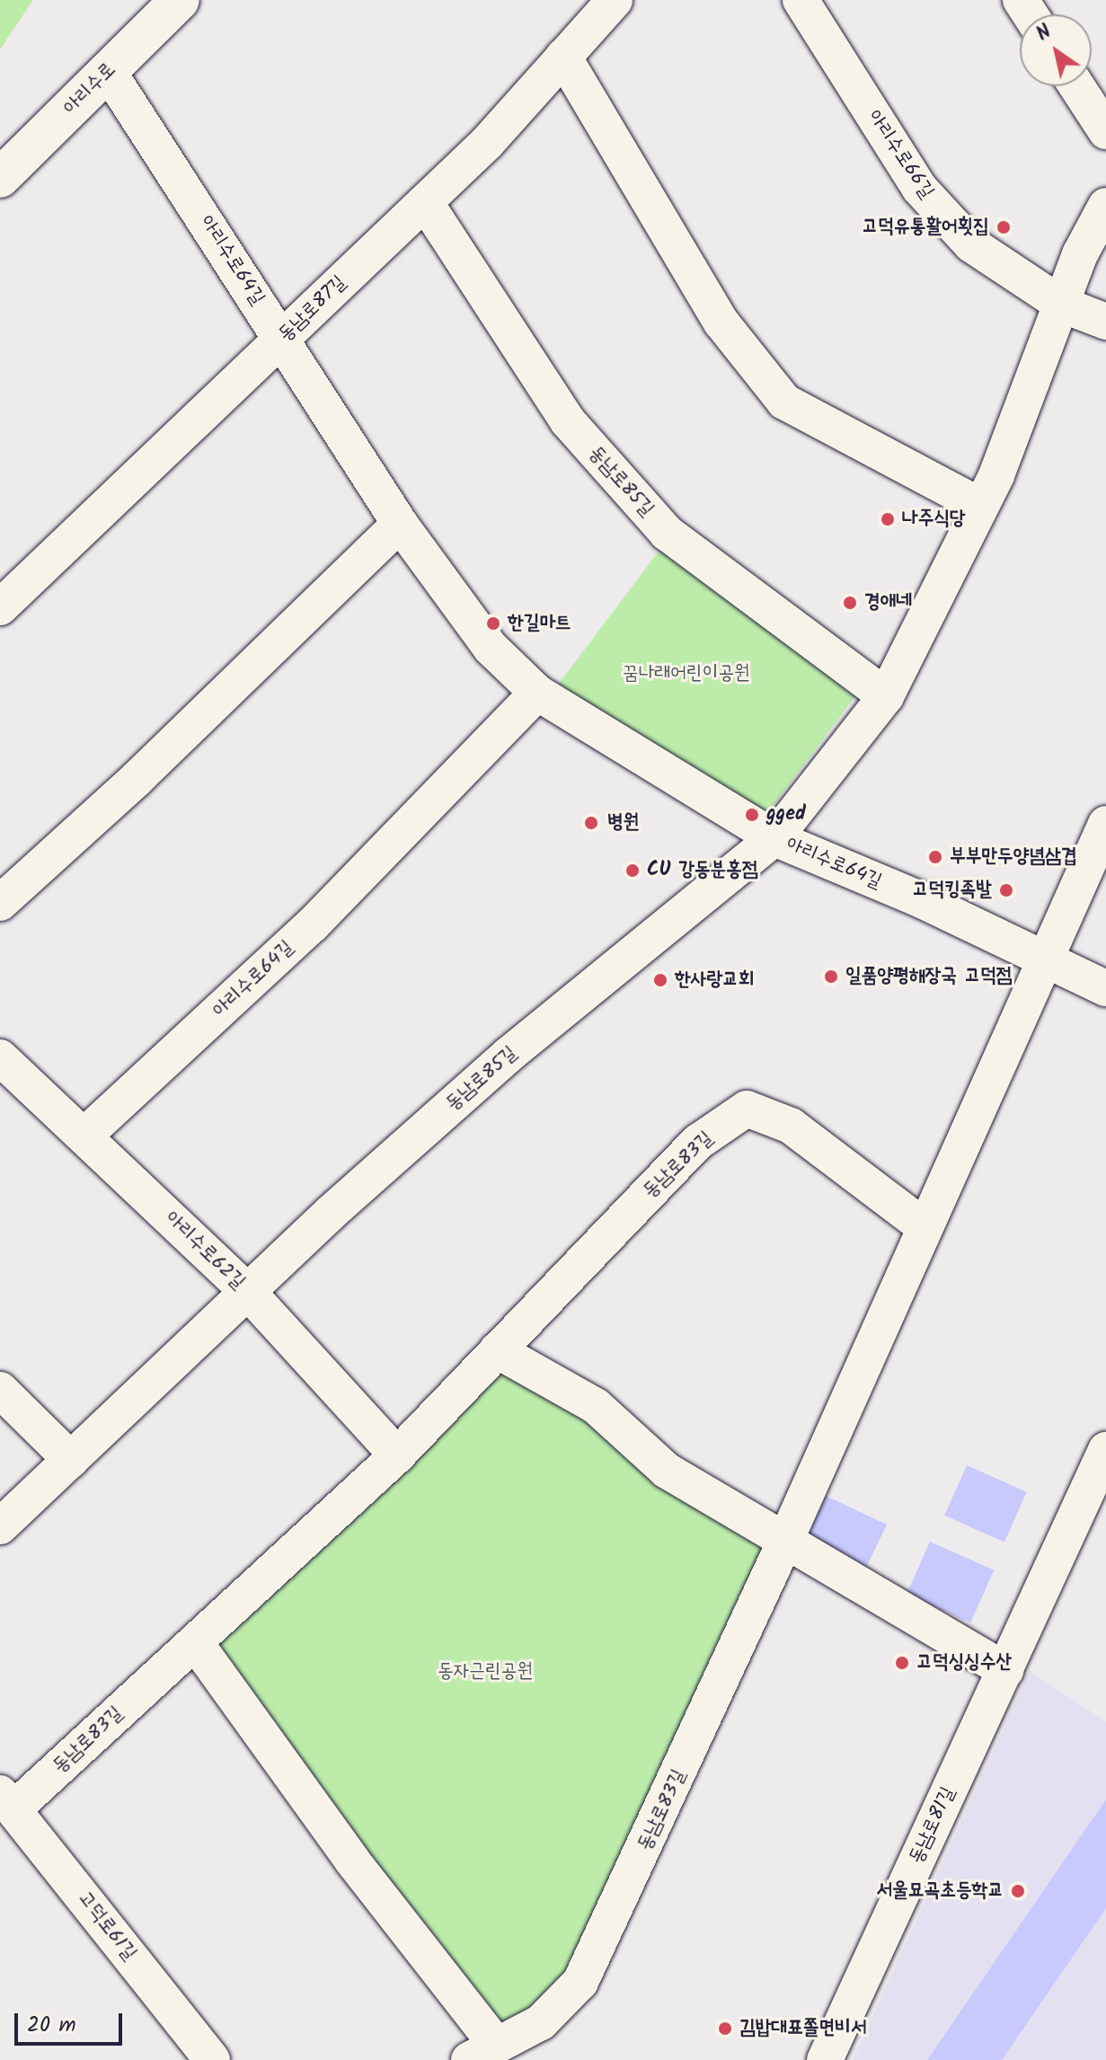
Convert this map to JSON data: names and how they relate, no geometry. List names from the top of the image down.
{
  "streets": {
    "main road": ["아리수로"],
    "street": [
      "아리수로66길",
      "아리수로64길",
      "동남로87길",
      "동남로85길",
      "동남로83길",
      "아리수로62길",
      "동남로81길",
      "고덕로61길"
    ]
  },
  "crossings": [
    ["아리수로", "아리수로64길"],
    ["아리수로66길", "동남로85길"],
    ["아리수로64길", "동남로87길"],
    ["아리수로64길", "동남로85길"],
    ["아리수로64길", "동남로83길"],
    ["아리수로64길", "아리수로62길"],
    ["동남로87길", "동남로85길"],
    ["동남로85길", "아리수로62길"],
    ["동남로83길", "아리수로62길"],
    ["동남로83길", "고덕로61길"]
  ],
  "parks": ["꿈나래어린이공원", "동자근린공원"],
  "places": [
    "고덕유통활어횟집",
    "나주식당",
    "경애네",
    "한길마트",
    "gged",
    "병원",
    "부부만두양념삼겹",
    "CU 강동분홍점",
    "고덕킹족발",
    "일품양평해장국 고덕점",
    "한사랑교회",
    "고덕싱싱수산",
    "서울묘곡초등학교",
    "김밥대표쫄면비서"
  ],
  "scale_bar": "20 m",
  "north": "top left"
}
